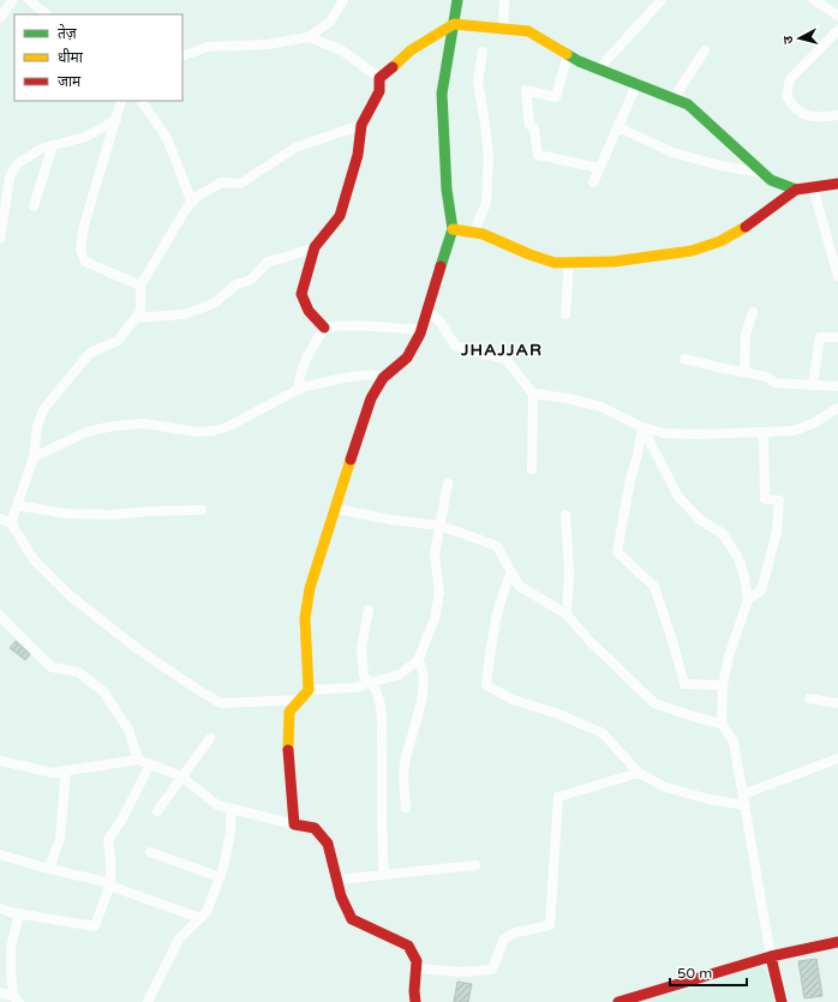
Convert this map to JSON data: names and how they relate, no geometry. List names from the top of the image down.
{
  "districts": ["JHAJJAR"],
  "legend": ["तेज़", "धीमा", "जाम"],
  "scale_bar": "50 m",
  "north": "left"
}
